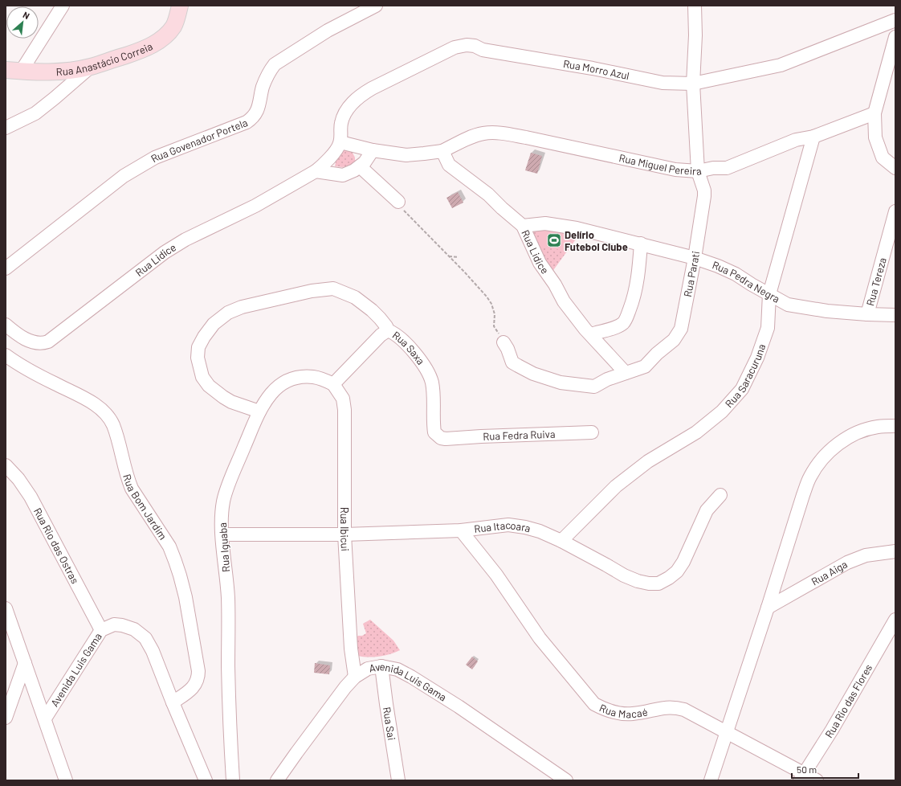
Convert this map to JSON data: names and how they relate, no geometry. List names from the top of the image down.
{
  "streets": {
    "main road": ["Rua Anastácio Correia"],
    "street": [
      "Rua Morro Azul",
      "Rua Govenador Portela",
      "Rua Miguel Pereira",
      "Rua Lidice",
      "Rua Parati",
      "Rua Tereza",
      "Rua Pedra Negra",
      "Rua Saxa",
      "Rua Saracuruna",
      "Rua Fedra Ruiva",
      "Rua Bom Jardim",
      "Rua Ibicui",
      "Rua Itacoara",
      "Rua Rio das Ostras",
      "Rua Iguaba",
      "Rua Aiga",
      "Avenida Luis Gama",
      "Rua Rio das Flores",
      "Rua Macaé",
      "Rua Sai"
    ]
  },
  "crossings": [
    ["Rua Morro Azul", "Rua Lidice"],
    ["Rua Morro Azul", "Rua Parati"],
    ["Rua Miguel Pereira", "Rua Lidice"],
    ["Rua Miguel Pereira", "Rua Parati"],
    ["Rua Miguel Pereira", "Rua Saracuruna"],
    ["Rua Lidice", "Rua Parati"],
    ["Rua Lidice", "Rua Pedra Negra"],
    ["Rua Parati", "Rua Pedra Negra"],
    ["Rua Tereza", "Rua Pedra Negra"],
    ["Rua Pedra Negra", "Rua Saracuruna"],
    ["Rua Saxa", "Rua Fedra Ruiva"],
    ["Rua Saxa", "Rua Ibicui"],
    ["Rua Saxa", "Rua Iguaba"],
    ["Rua Saracuruna", "Rua Itacoara"],
    ["Rua Bom Jardim", "Avenida Luis Gama"],
    ["Rua Ibicui", "Rua Itacoara"],
    ["Rua Ibicui", "Rua Iguaba"],
    ["Rua Ibicui", "Avenida Luis Gama"],
    ["Rua Itacoara", "Rua Iguaba"],
    ["Rua Itacoara", "Rua Macaé"],
    ["Rua Rio das Ostras", "Avenida Luis Gama"],
    ["Avenida Luis Gama", "Rua Sai"],
    ["Rua Rio das Flores", "Rua Macaé"]
  ],
  "places": {
    "sports": ["Delírio Futebol Clube"]
  },
  "scale_bar": "50 m",
  "north": "top right"
}
